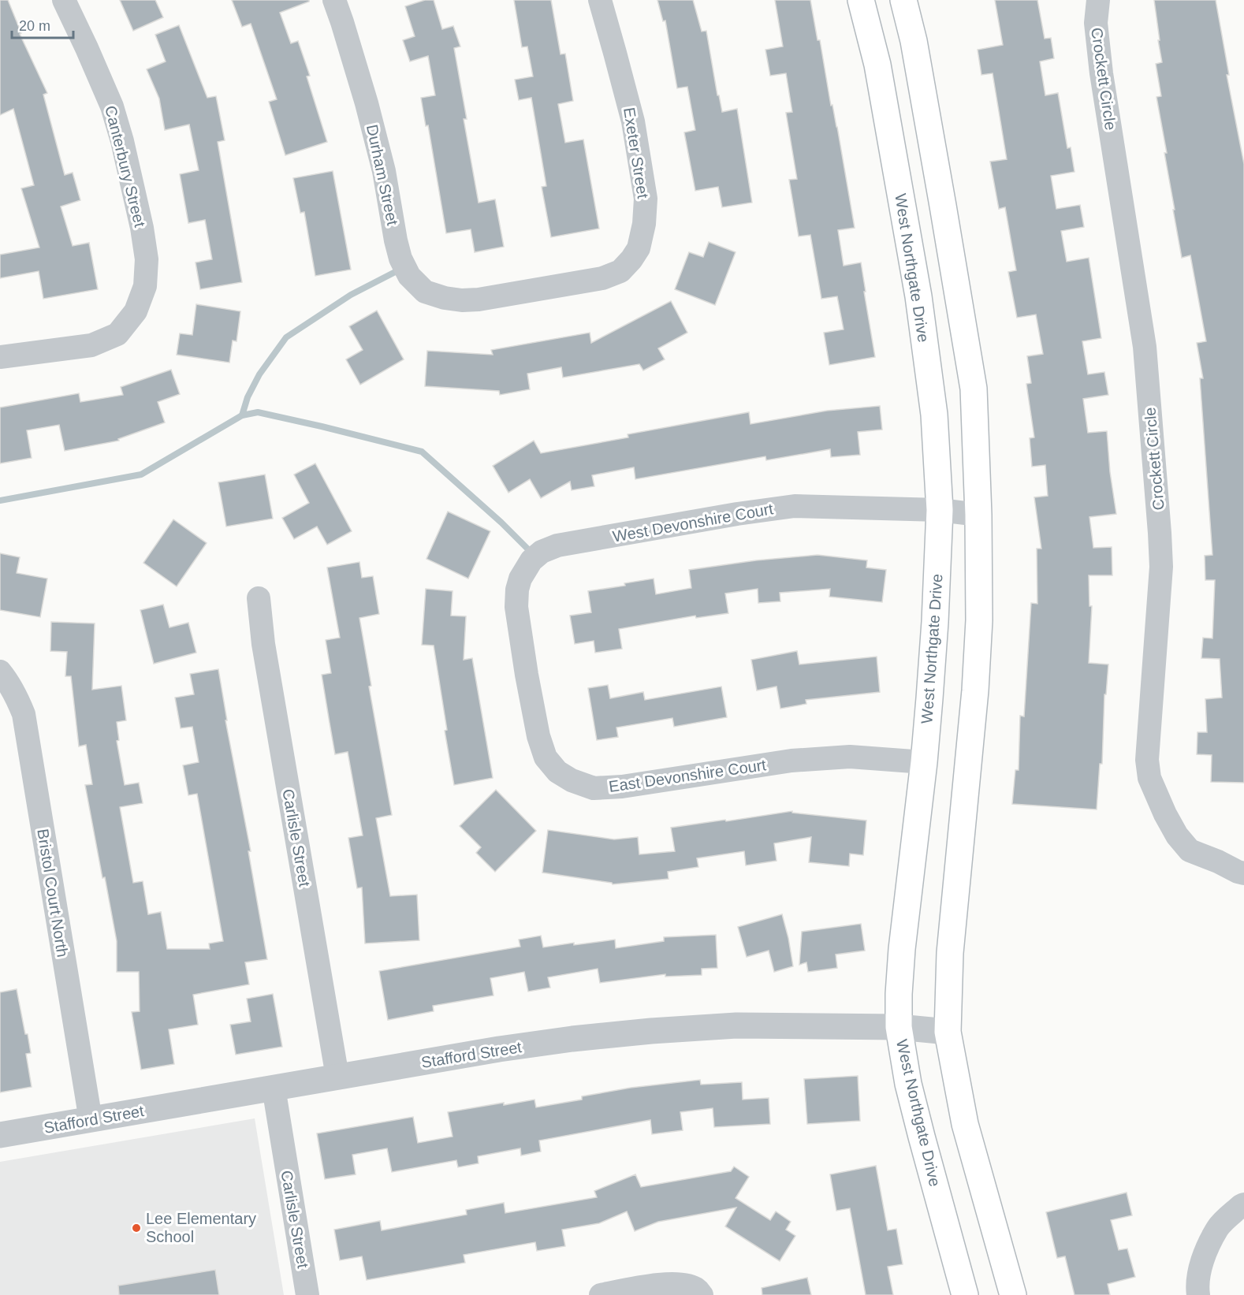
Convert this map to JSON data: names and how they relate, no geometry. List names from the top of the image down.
{
  "streets": {
    "main road": ["West Northgate Drive"],
    "street": [
      "Crockett Circle",
      "Exeter Street",
      "Canterbury Street",
      "Durham Street",
      "West Devonshire Court",
      "East Devonshire Court",
      "Carlisle Street",
      "Bristol Court North",
      "Stafford Street"
    ]
  },
  "crossings": [
    ["Exeter Street", "Durham Street"],
    ["West Northgate Drive", "West Devonshire Court"],
    ["West Northgate Drive", "East Devonshire Court"],
    ["West Northgate Drive", "Stafford Street"],
    ["West Devonshire Court", "East Devonshire Court"],
    ["Carlisle Street", "Stafford Street"],
    ["Bristol Court North", "Stafford Street"]
  ],
  "places": ["Lee Elementary School"],
  "scale_bar": "20 m"
}
